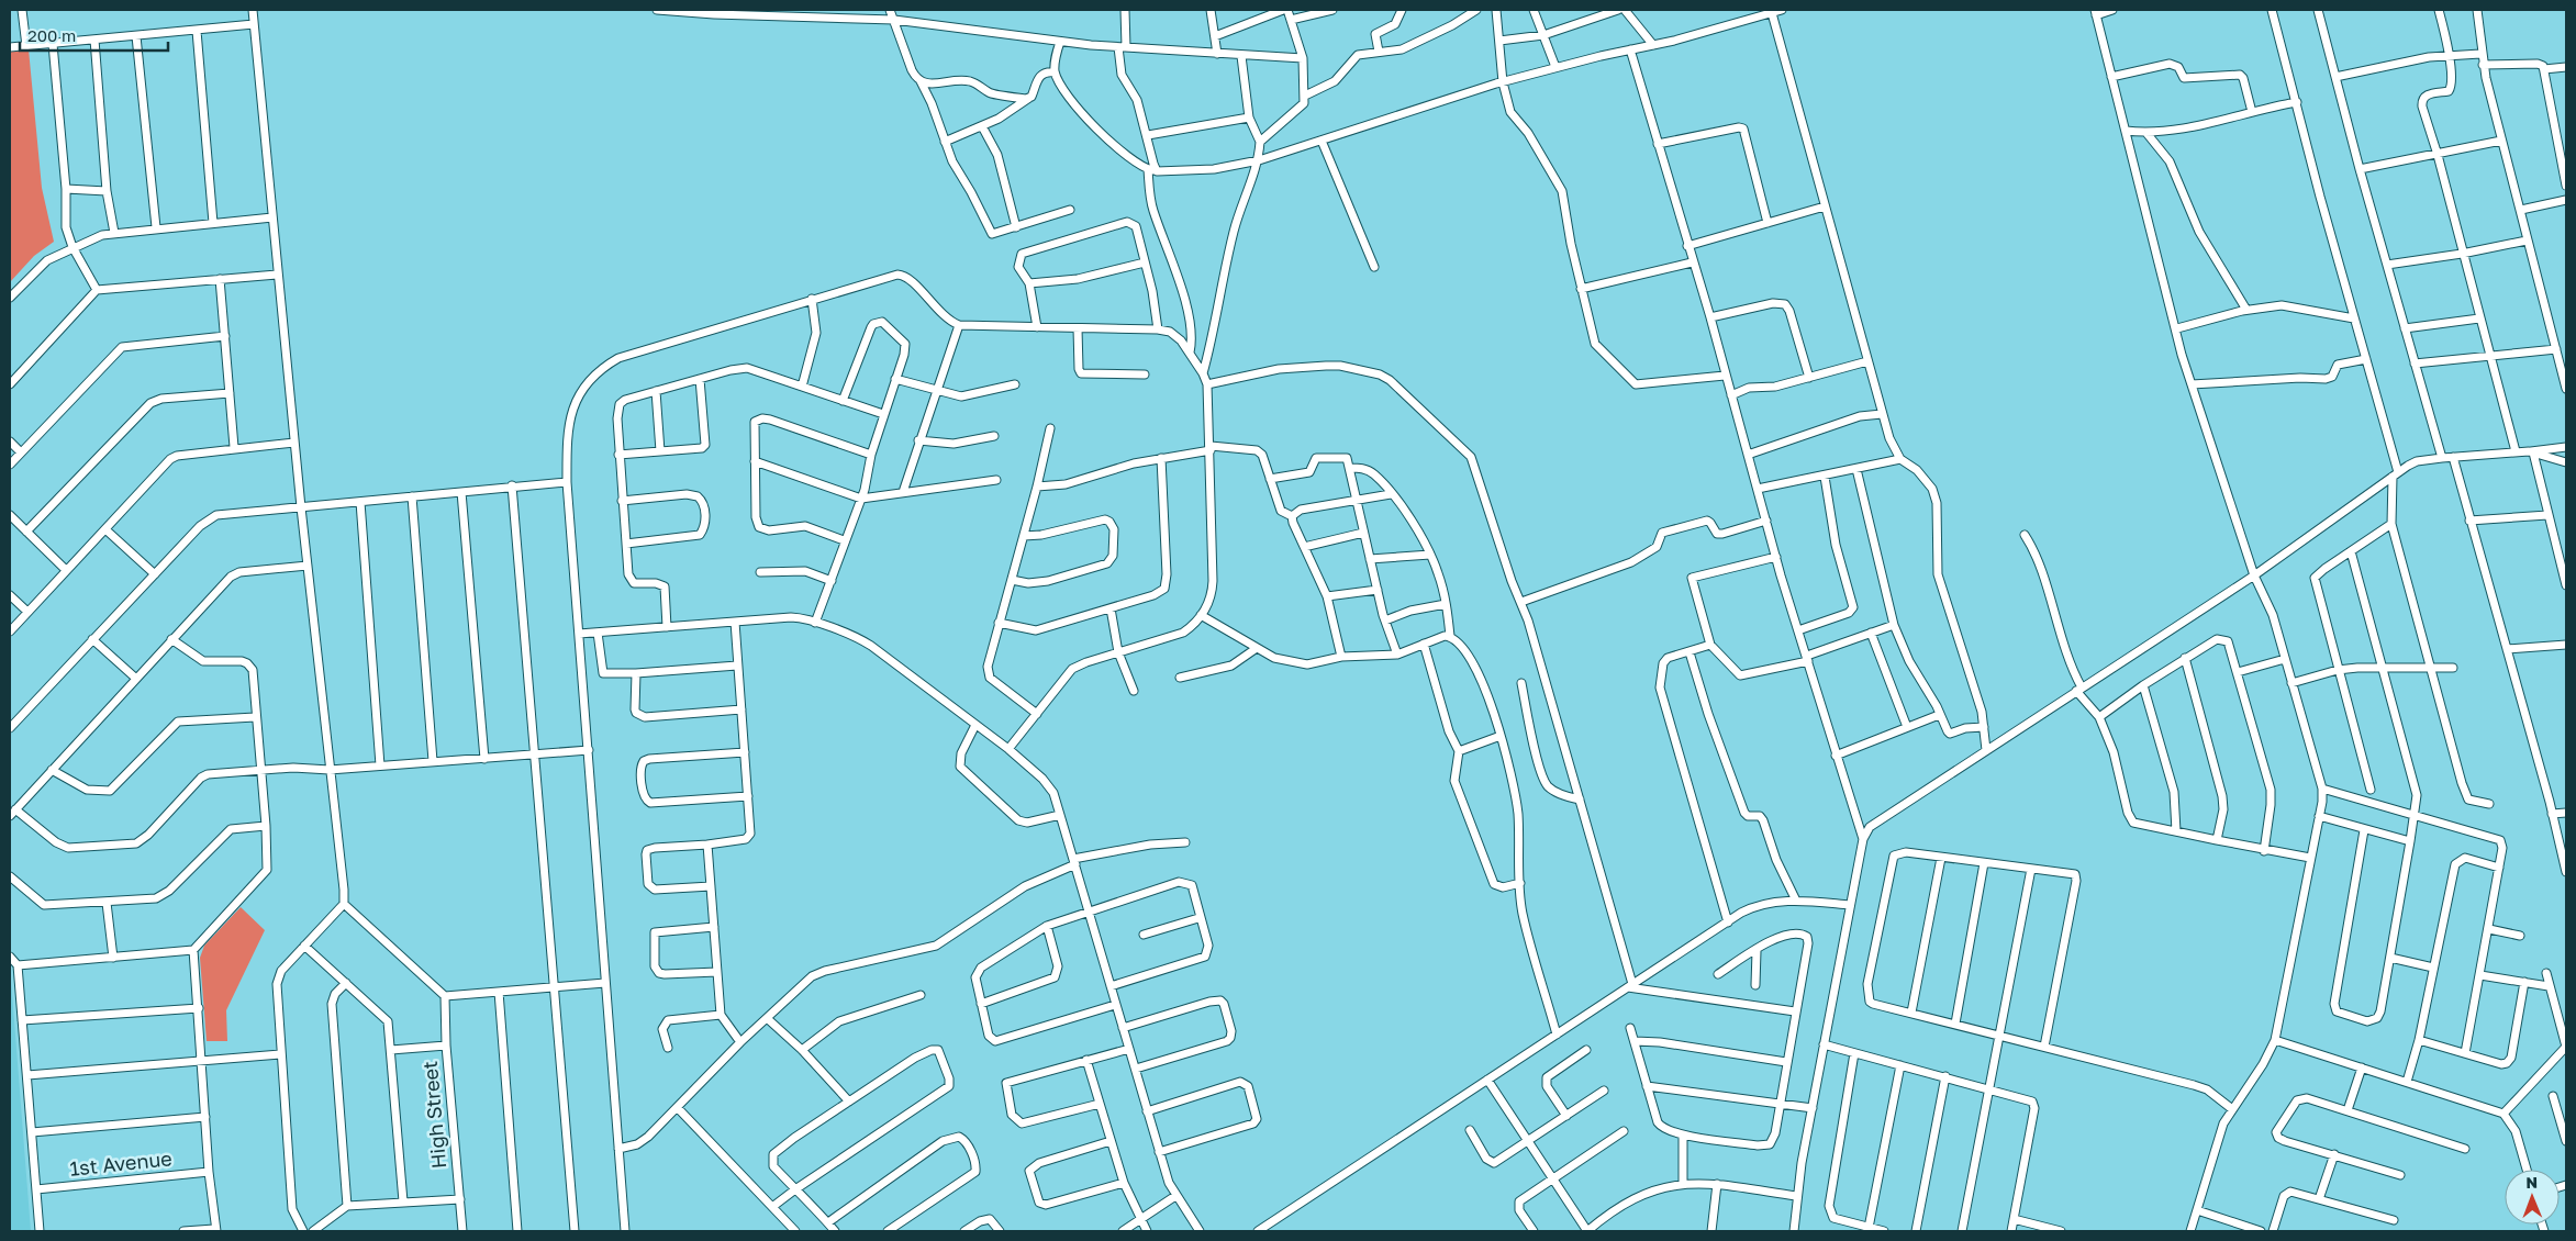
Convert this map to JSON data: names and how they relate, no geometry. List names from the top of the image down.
{
  "streets": {
    "street": ["High Street", "1st Avenue"]
  },
  "scale_bar": "200 m",
  "north": "top"
}
